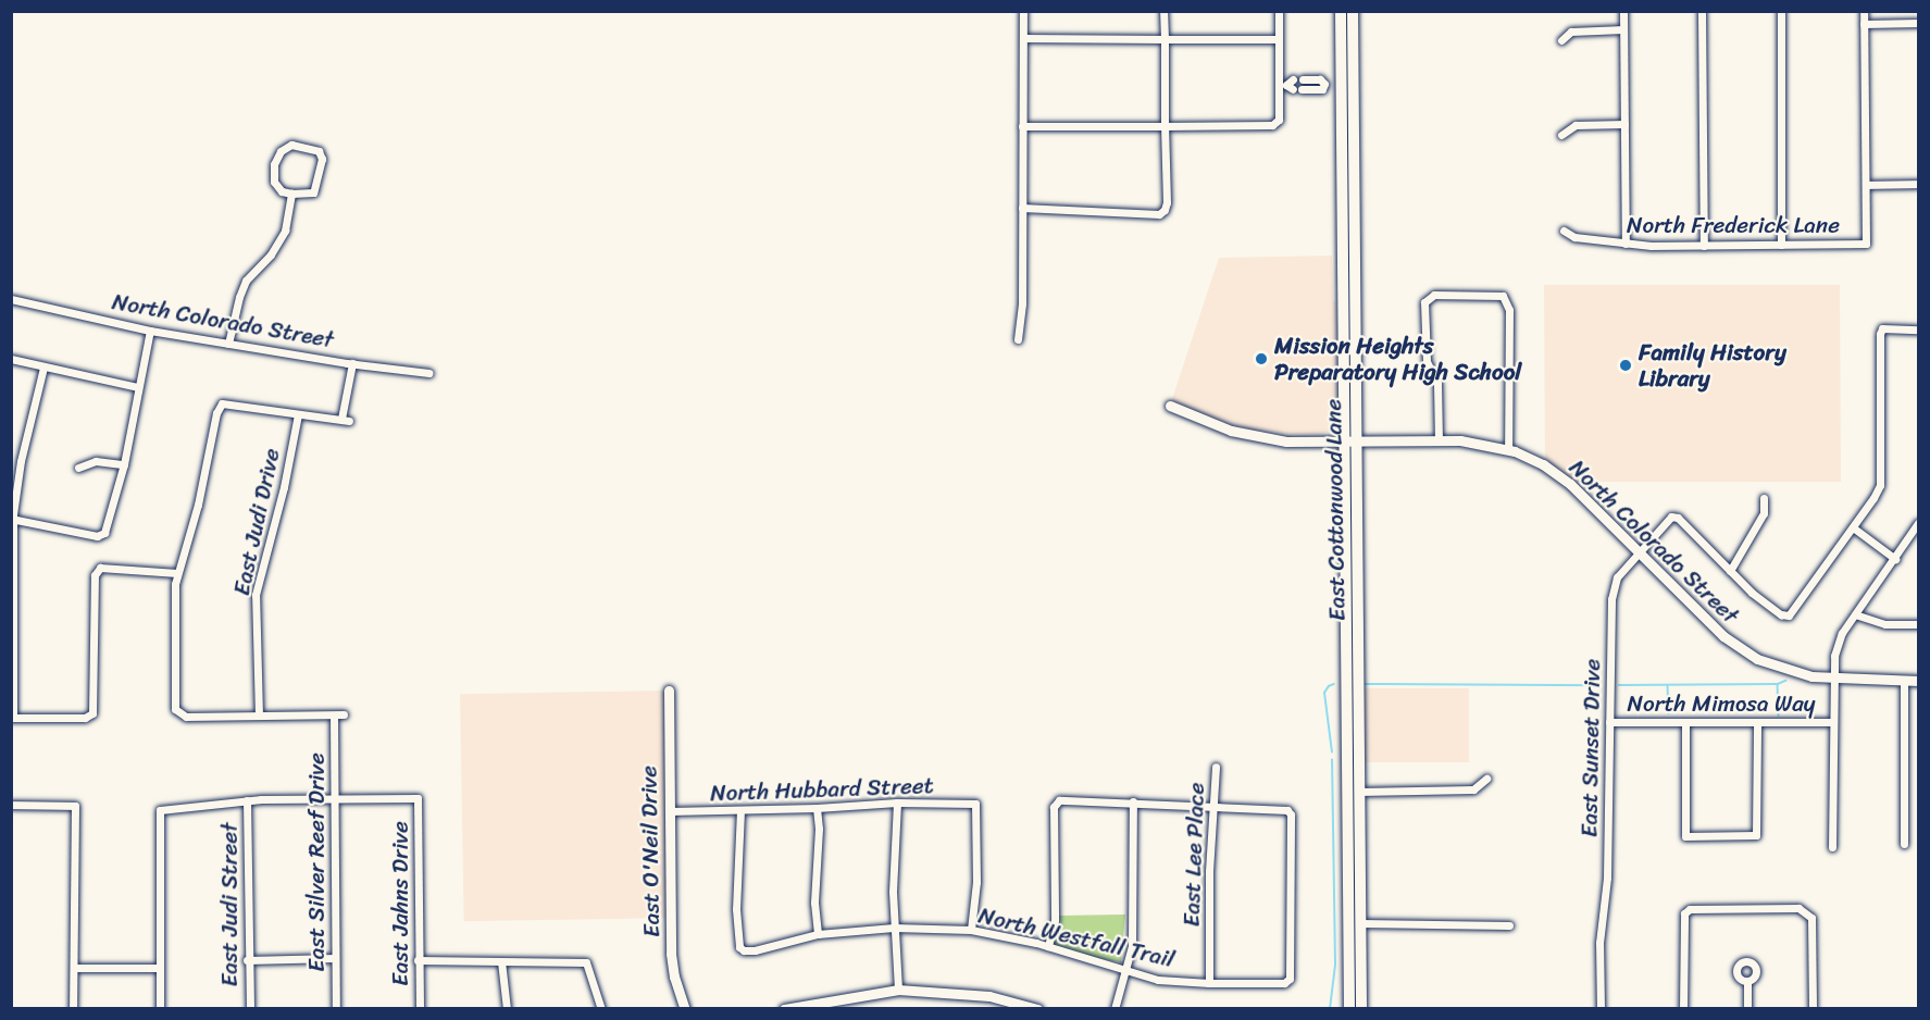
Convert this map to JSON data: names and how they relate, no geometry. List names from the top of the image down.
{
  "streets": {
    "main road": ["East Cottonwood Lane"],
    "street": [
      "North Frederick Lane",
      "North Colorado Street",
      "East Judi Drive",
      "North Mimosa Way",
      "East Sunset Drive",
      "North Hubbard Street",
      "East O'Neil Drive",
      "East Lee Place",
      "East Silver Reef Drive",
      "East Jahns Drive",
      "East Judi Street",
      "North Westfall Trail"
    ]
  },
  "crossings": [
    ["North Colorado Street", "East Cottonwood Lane"],
    ["North Colorado Street", "East Sunset Drive"],
    ["North Mimosa Way", "East Sunset Drive"],
    ["North Hubbard Street", "East O'Neil Drive"],
    ["North Hubbard Street", "North Westfall Trail"],
    ["East Lee Place", "North Westfall Trail"],
    ["East Silver Reef Drive", "East Jahns Drive"]
  ],
  "places": ["Mission Heights Preparatory High School", "Family History Library"]
}
